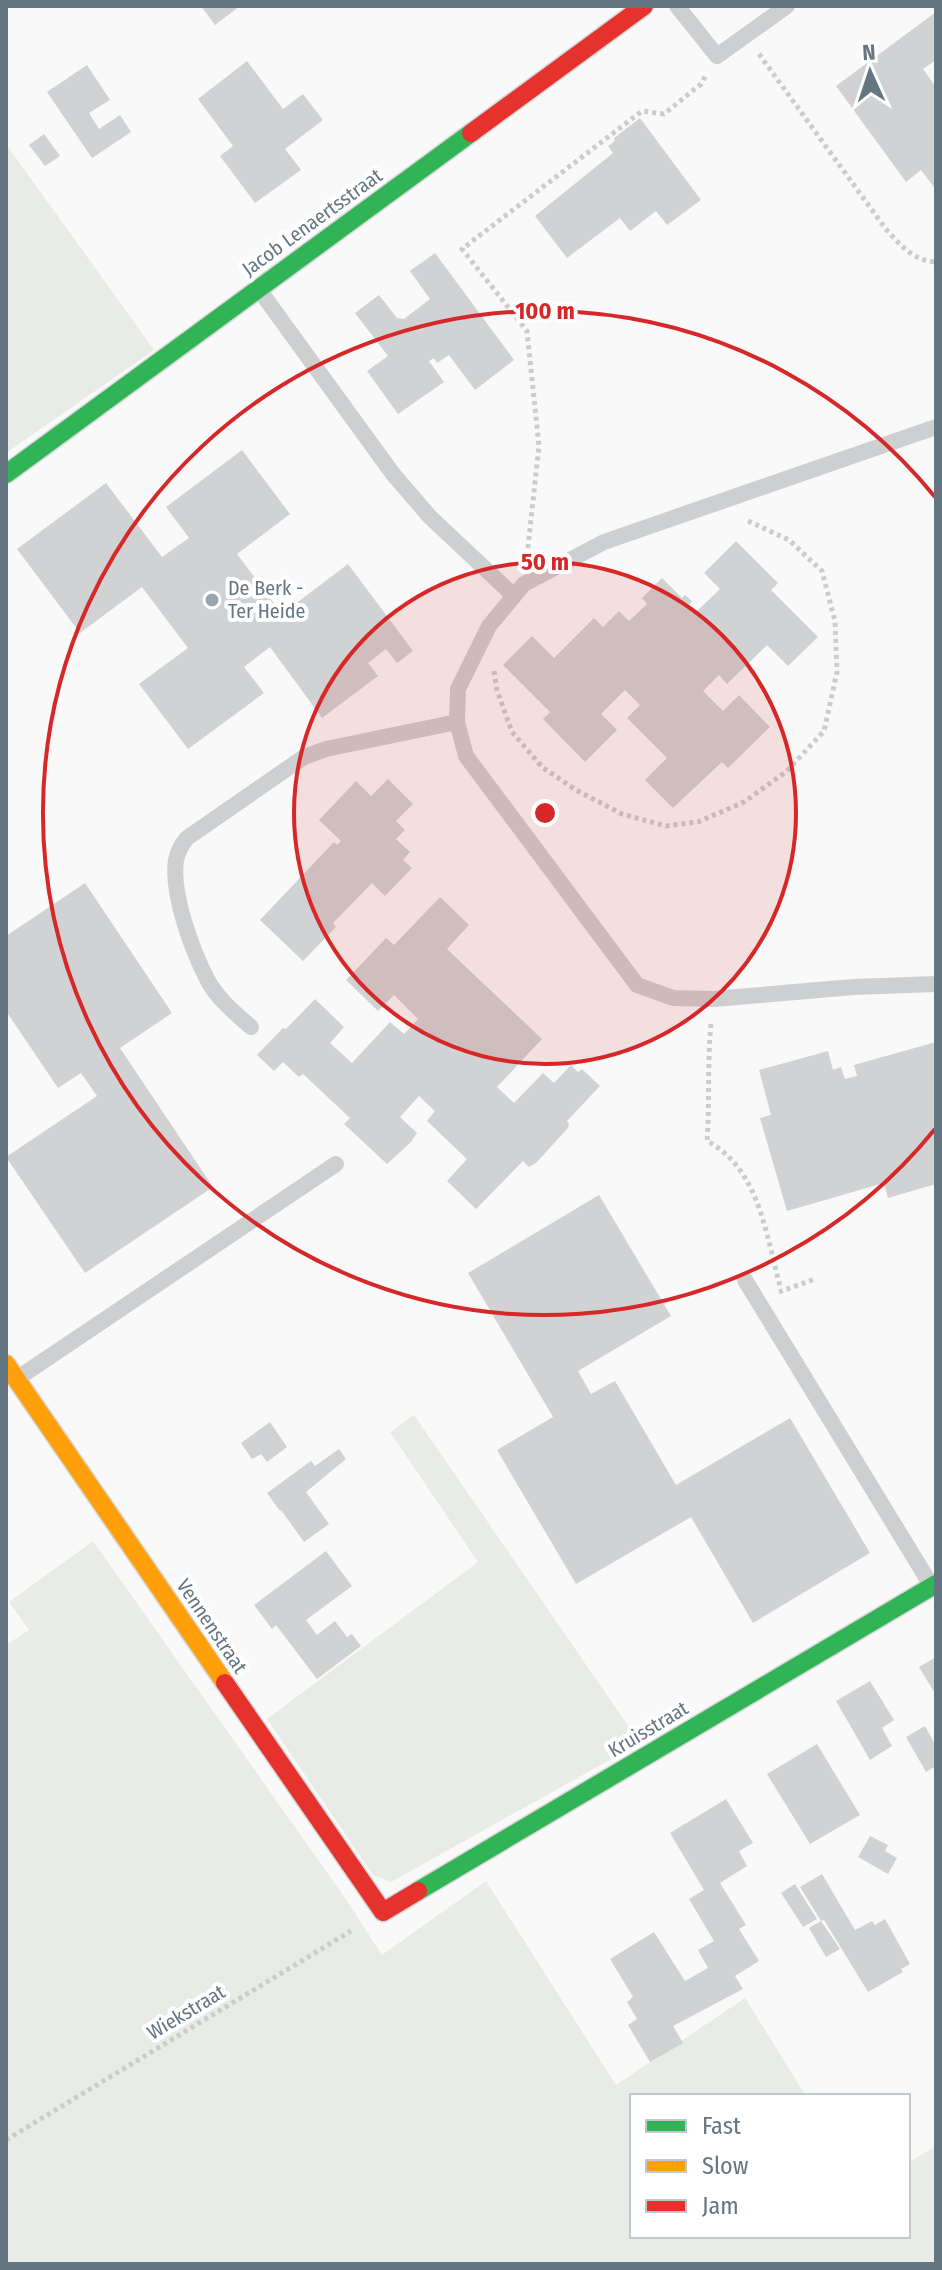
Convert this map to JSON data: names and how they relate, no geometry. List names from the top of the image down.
{
  "streets": {
    "street": ["Jacob Lenaertsstraat", "Vennenstraat", "Kruisstraat"],
    "path": ["Wiekstraat"]
  },
  "crossings": [
    ["Vennenstraat", "Kruisstraat"],
    ["Vennenstraat", "Wiekstraat"],
    ["Kruisstraat", "Wiekstraat"]
  ],
  "places": ["De Berk - Ter Heide"],
  "legend": ["Fast", "Slow", "Jam"],
  "north": "top",
  "rings": ["100 m", "50 m"]
}
